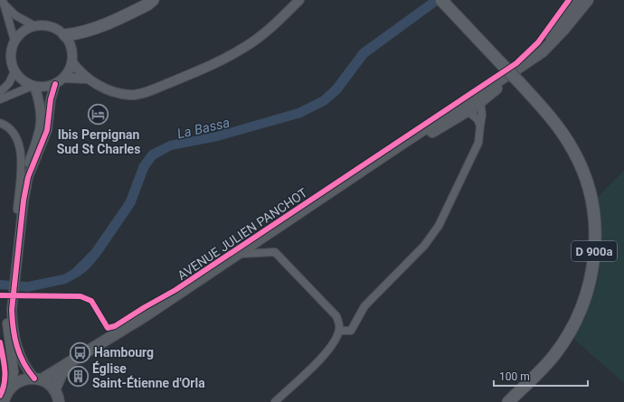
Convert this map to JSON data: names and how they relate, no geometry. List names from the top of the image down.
{
  "streets": {
    "main road": ["AVENUE JULIEN PANCHOT", "D 900a"]
  },
  "water": ["La Bassa"],
  "places": {
    "hotel": ["Ibis Perpignan Sud St Charles"],
    "bus stop": ["Hambourg"],
    "building": ["Église Saint-Étienne d'Orla"]
  },
  "scale_bar": "100 m"
}
